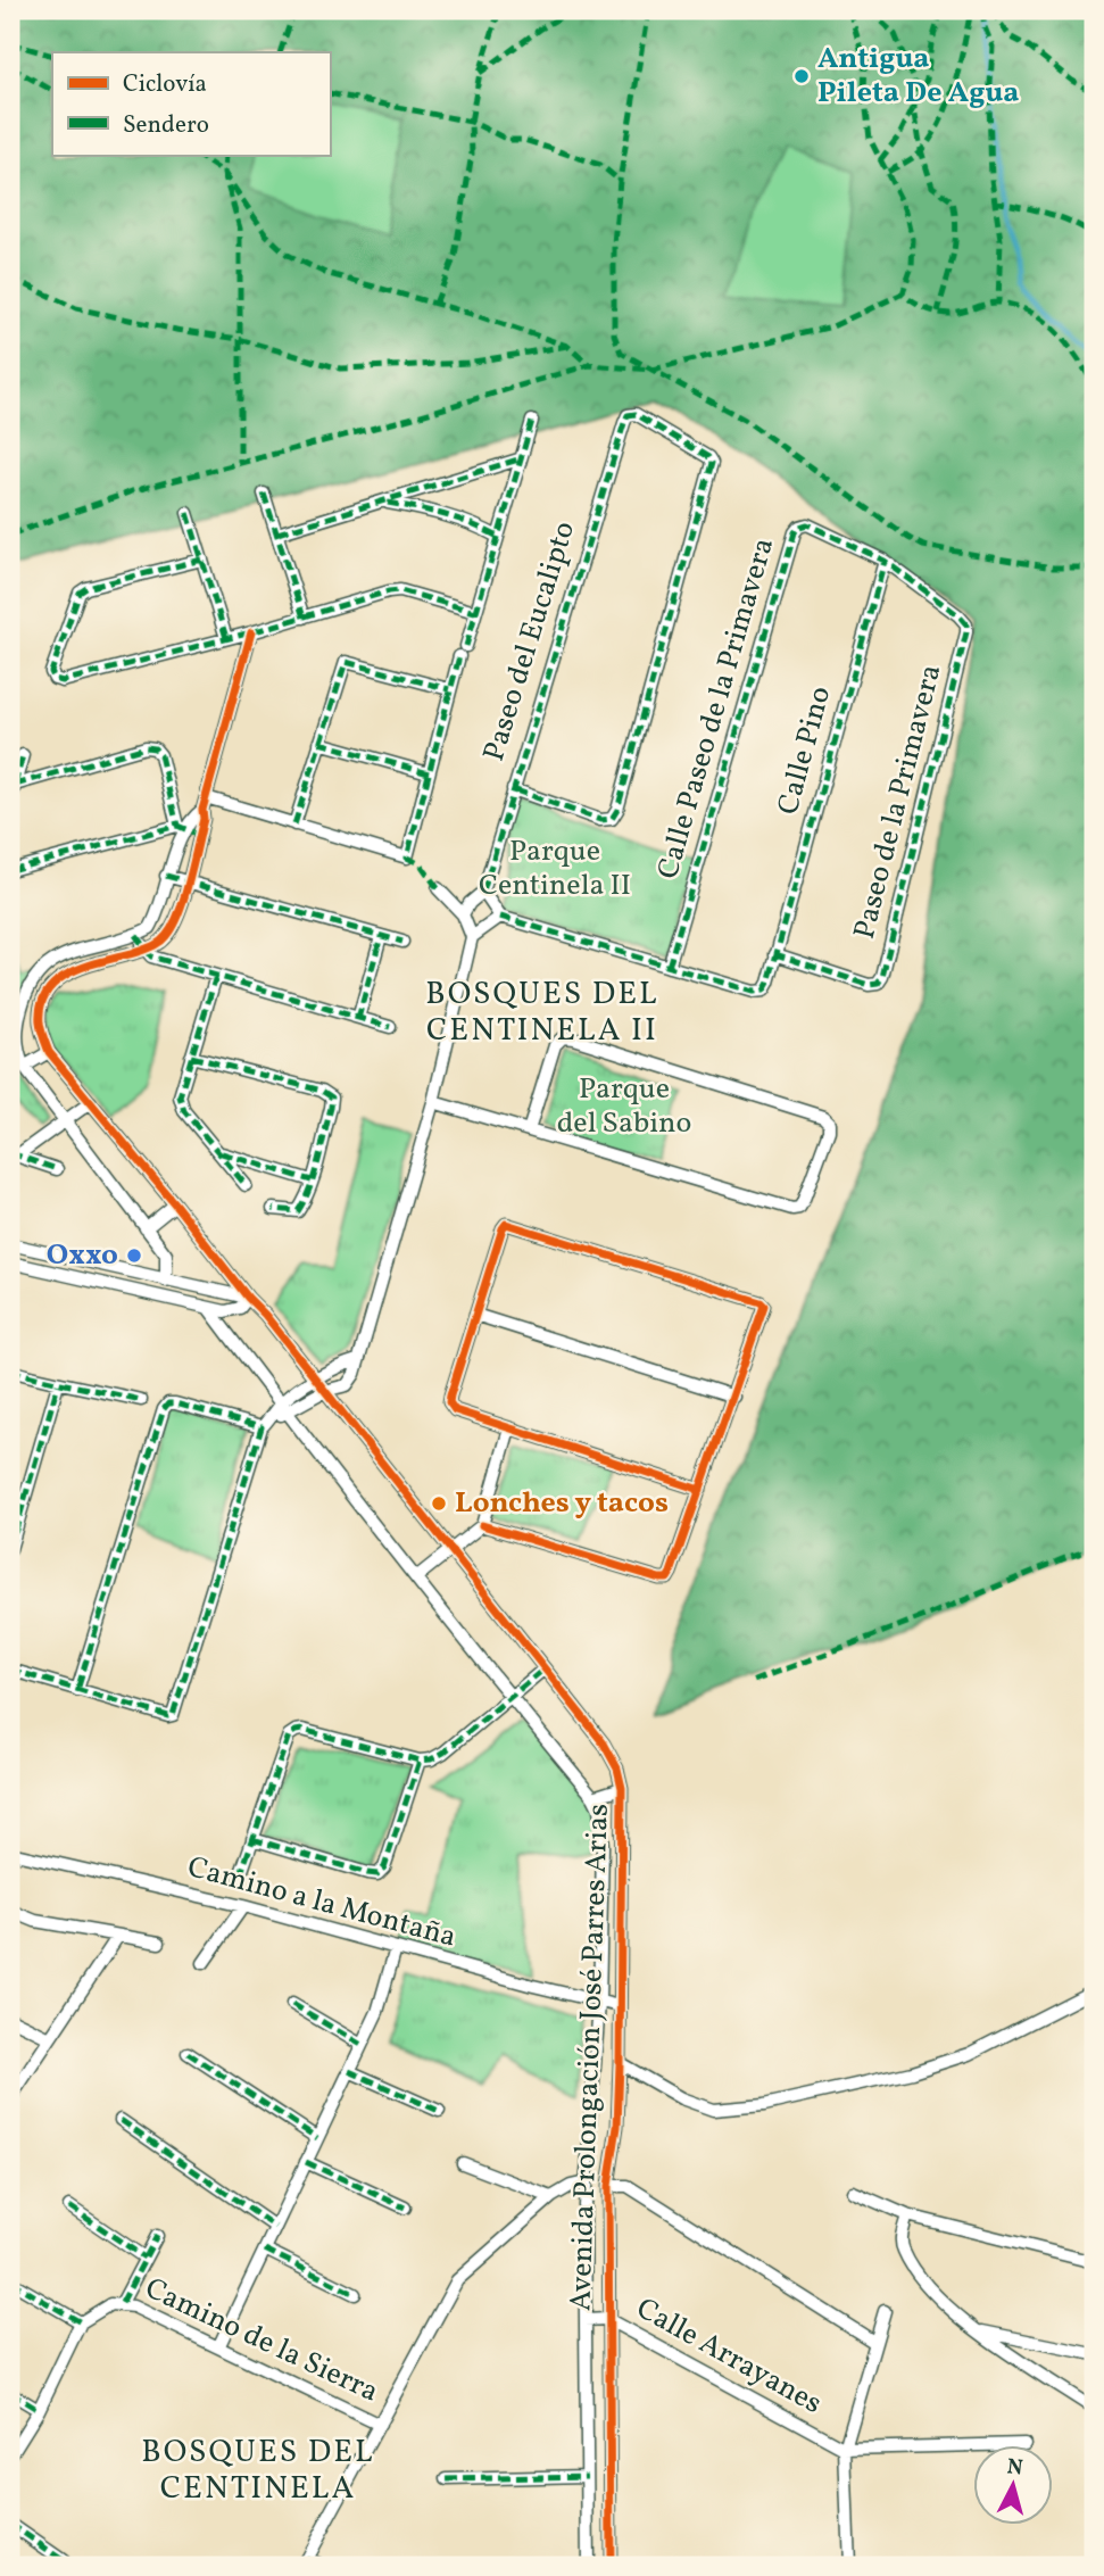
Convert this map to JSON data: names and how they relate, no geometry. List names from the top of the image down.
{
  "streets": {
    "street": [
      "Paseo del Eucalipto",
      "Calle Paseo de la Primavera",
      "Calle Pino",
      "Paseo de la Primavera",
      "Camino a la Montaña",
      "Avenida Prolongación José Parres Arias",
      "Camino de la Sierra",
      "Calle Arrayanes"
    ]
  },
  "crossings": [
    ["Calle Paseo de la Primavera", "Calle Pino"],
    ["Calle Paseo de la Primavera", "Paseo de la Primavera"],
    ["Calle Pino", "Paseo de la Primavera"],
    ["Camino a la Montaña", "Avenida Prolongación José Parres Arias"],
    ["Avenida Prolongación José Parres Arias", "Calle Arrayanes"]
  ],
  "districts": ["BOSQUES DEL CENTINELA II", "BOSQUES DEL CENTINELA"],
  "parks": ["Parque Centinela II", "Parque del Sabino"],
  "places": ["Antigua Pileta De Agua", "Oxxo", "Lonches y tacos"],
  "legend": ["Ciclovía", "Sendero"],
  "north": "top"
}
